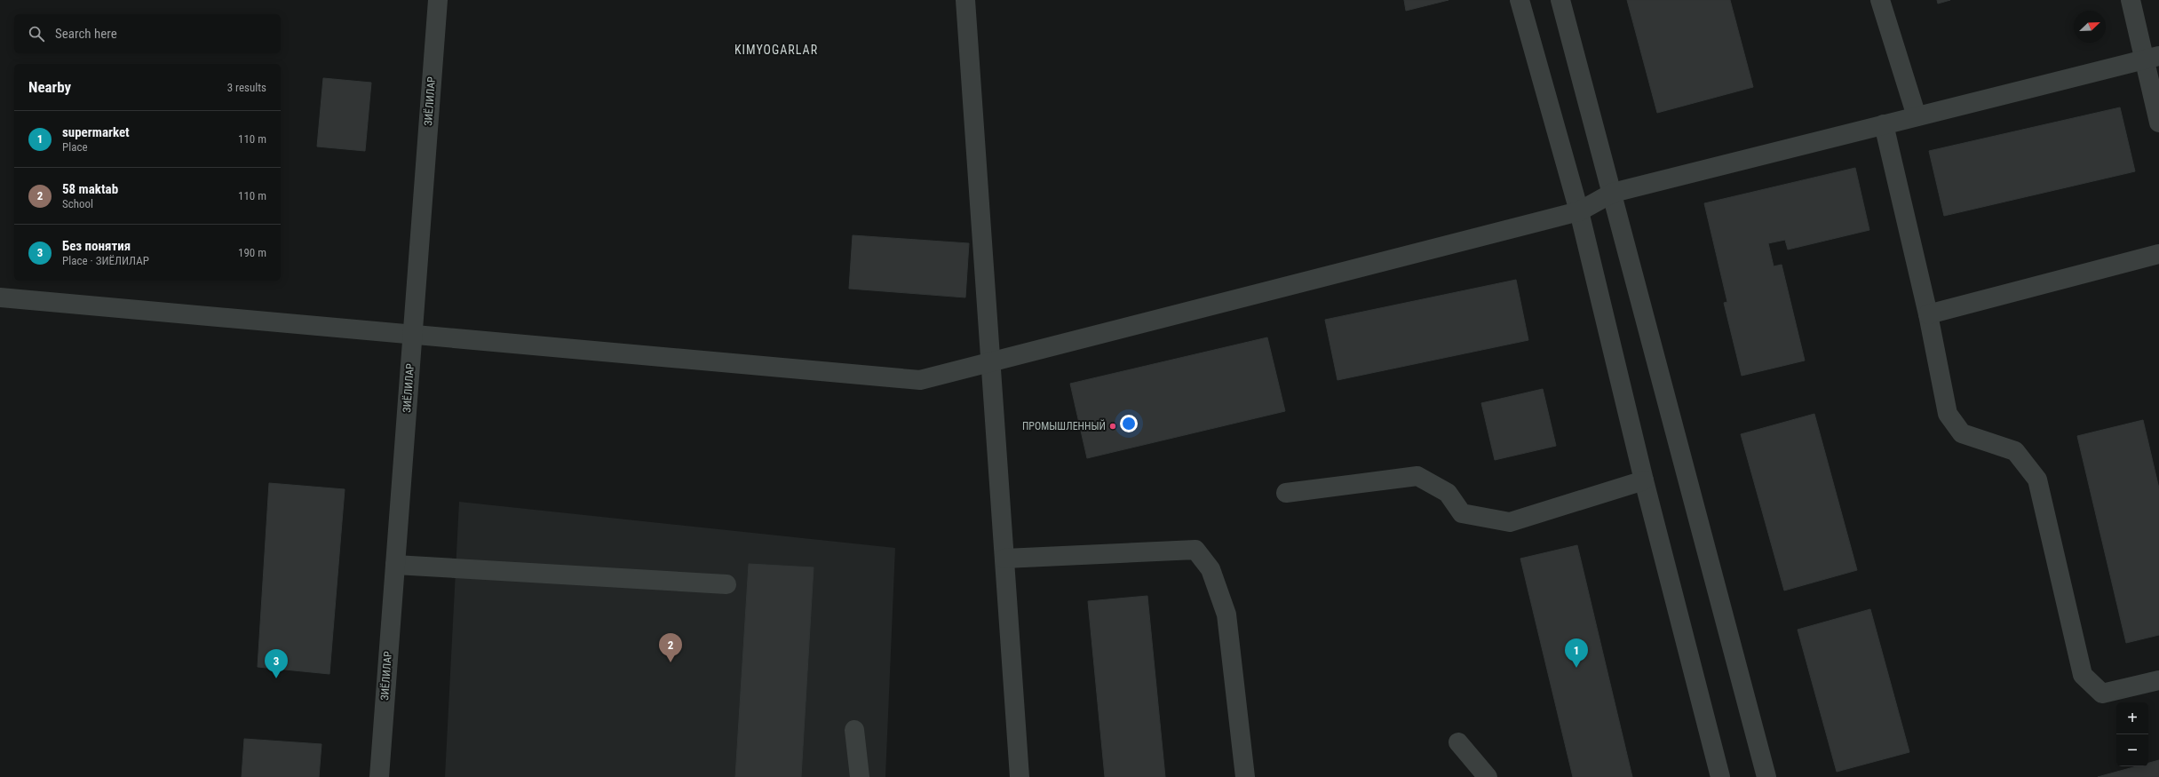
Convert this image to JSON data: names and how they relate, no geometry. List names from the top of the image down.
{
  "streets": {
    "street": ["ЗИЁЛИЛАР"]
  },
  "districts": ["KIMYOGARLAR"],
  "places": ["ПРОМЫШЛЕННЫЙ"],
  "north": "top right",
  "page": {
    "search": "Search here",
    "heading": ["Nearby", "3 results"],
    "list": [
      {
        "mark": "1",
        "name": "supermarket",
        "note": "Place",
        "value": "110 m"
      },
      {
        "mark": "2",
        "name": "58 maktab",
        "note": "School",
        "value": "110 m"
      },
      {
        "mark": "3",
        "name": "Без понятия",
        "note": "Place · ЗИЁЛИЛАР",
        "value": "190 m"
      }
    ],
    "pins": ["2", "1", "3"],
    "map_buttons": ["+", "−"]
  }
}
